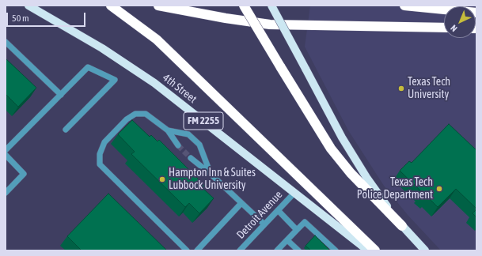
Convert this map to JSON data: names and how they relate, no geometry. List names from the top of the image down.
{
  "streets": {
    "main road": ["4th Street", "FM 2255"],
    "street": ["Detroit Avenue"]
  },
  "crossings": [
    ["4th Street", "Detroit Avenue"]
  ],
  "places": ["Texas Tech University", "Hampton Inn & Suites Lubbock University", "Texas Tech Police Department"],
  "scale_bar": "50 m",
  "north": "bottom left"
}
